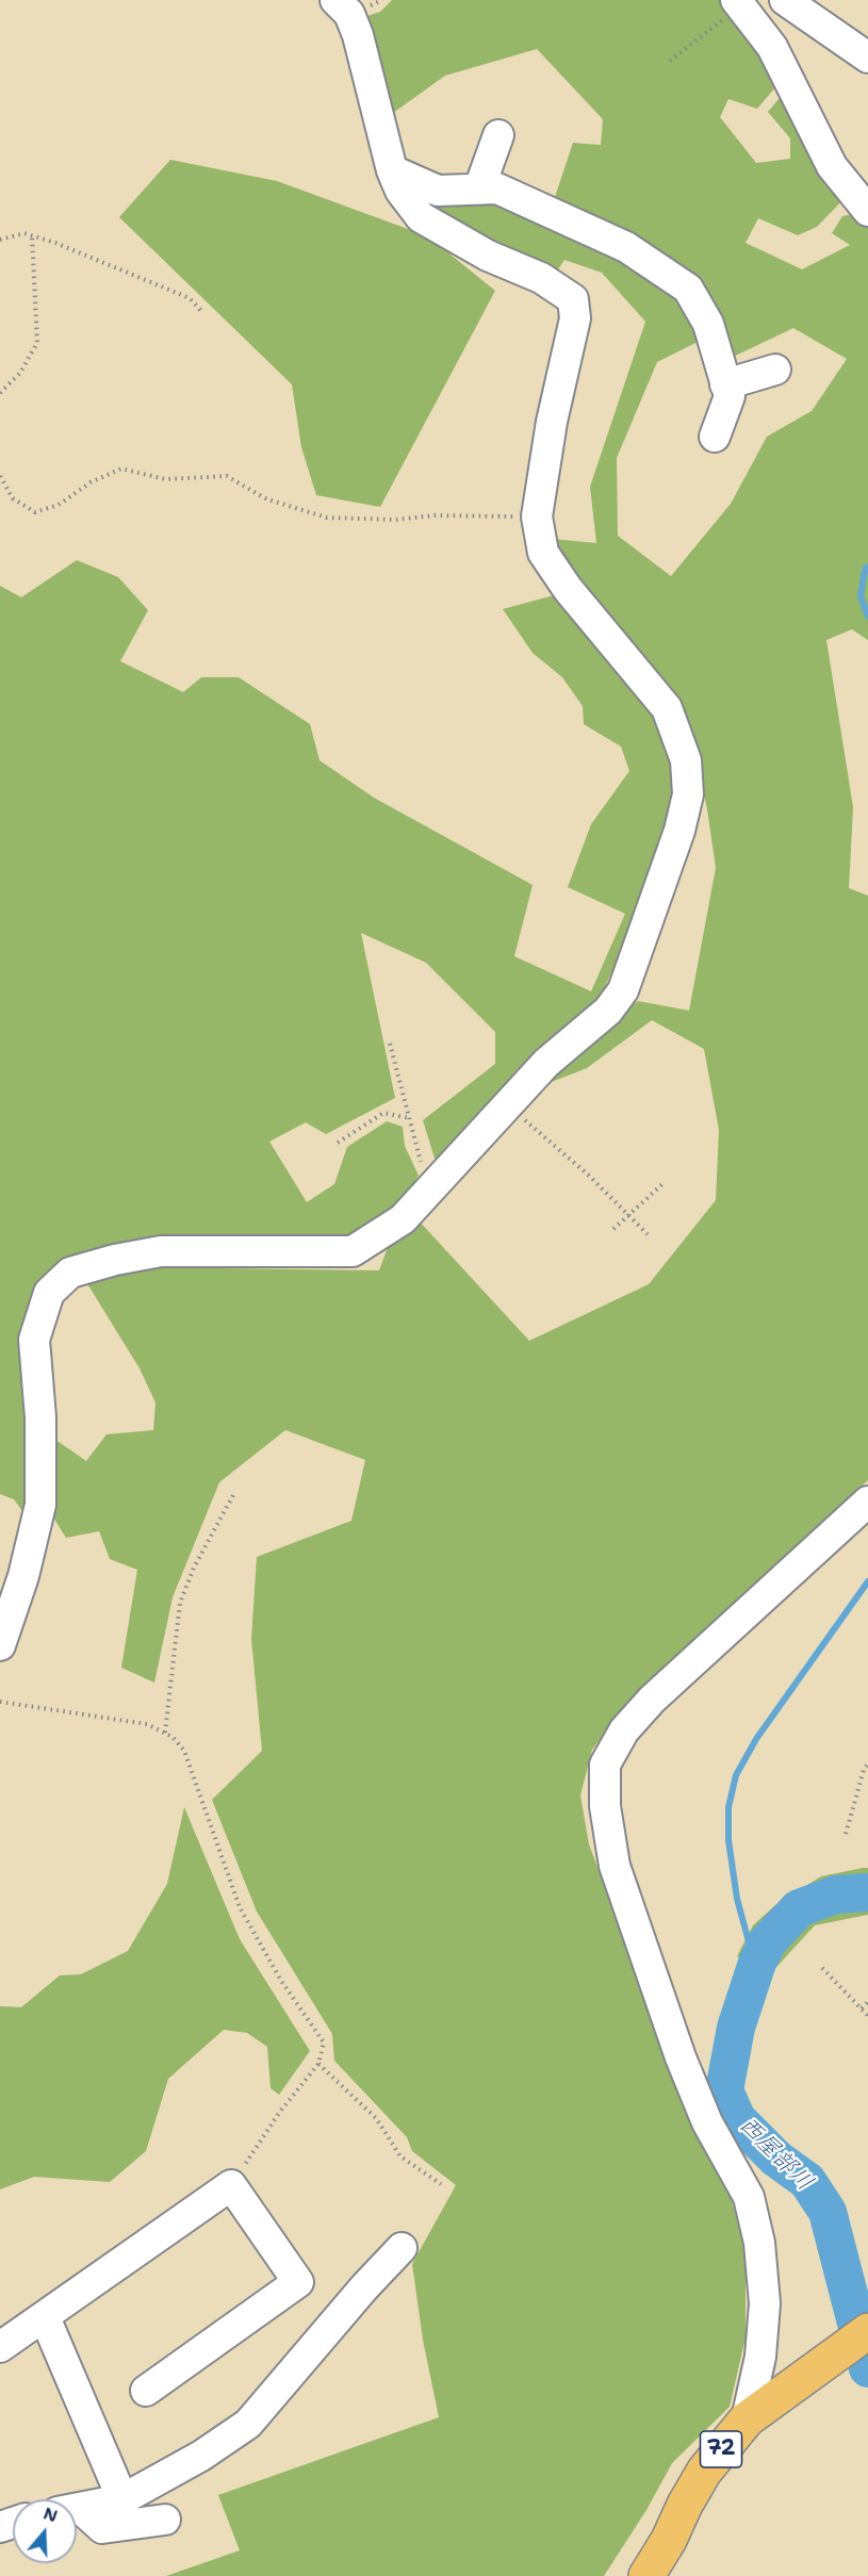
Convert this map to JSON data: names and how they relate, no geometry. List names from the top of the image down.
{
  "streets": {
    "main road": ["72"]
  },
  "water": ["西屋部川"],
  "north": "top"
}
